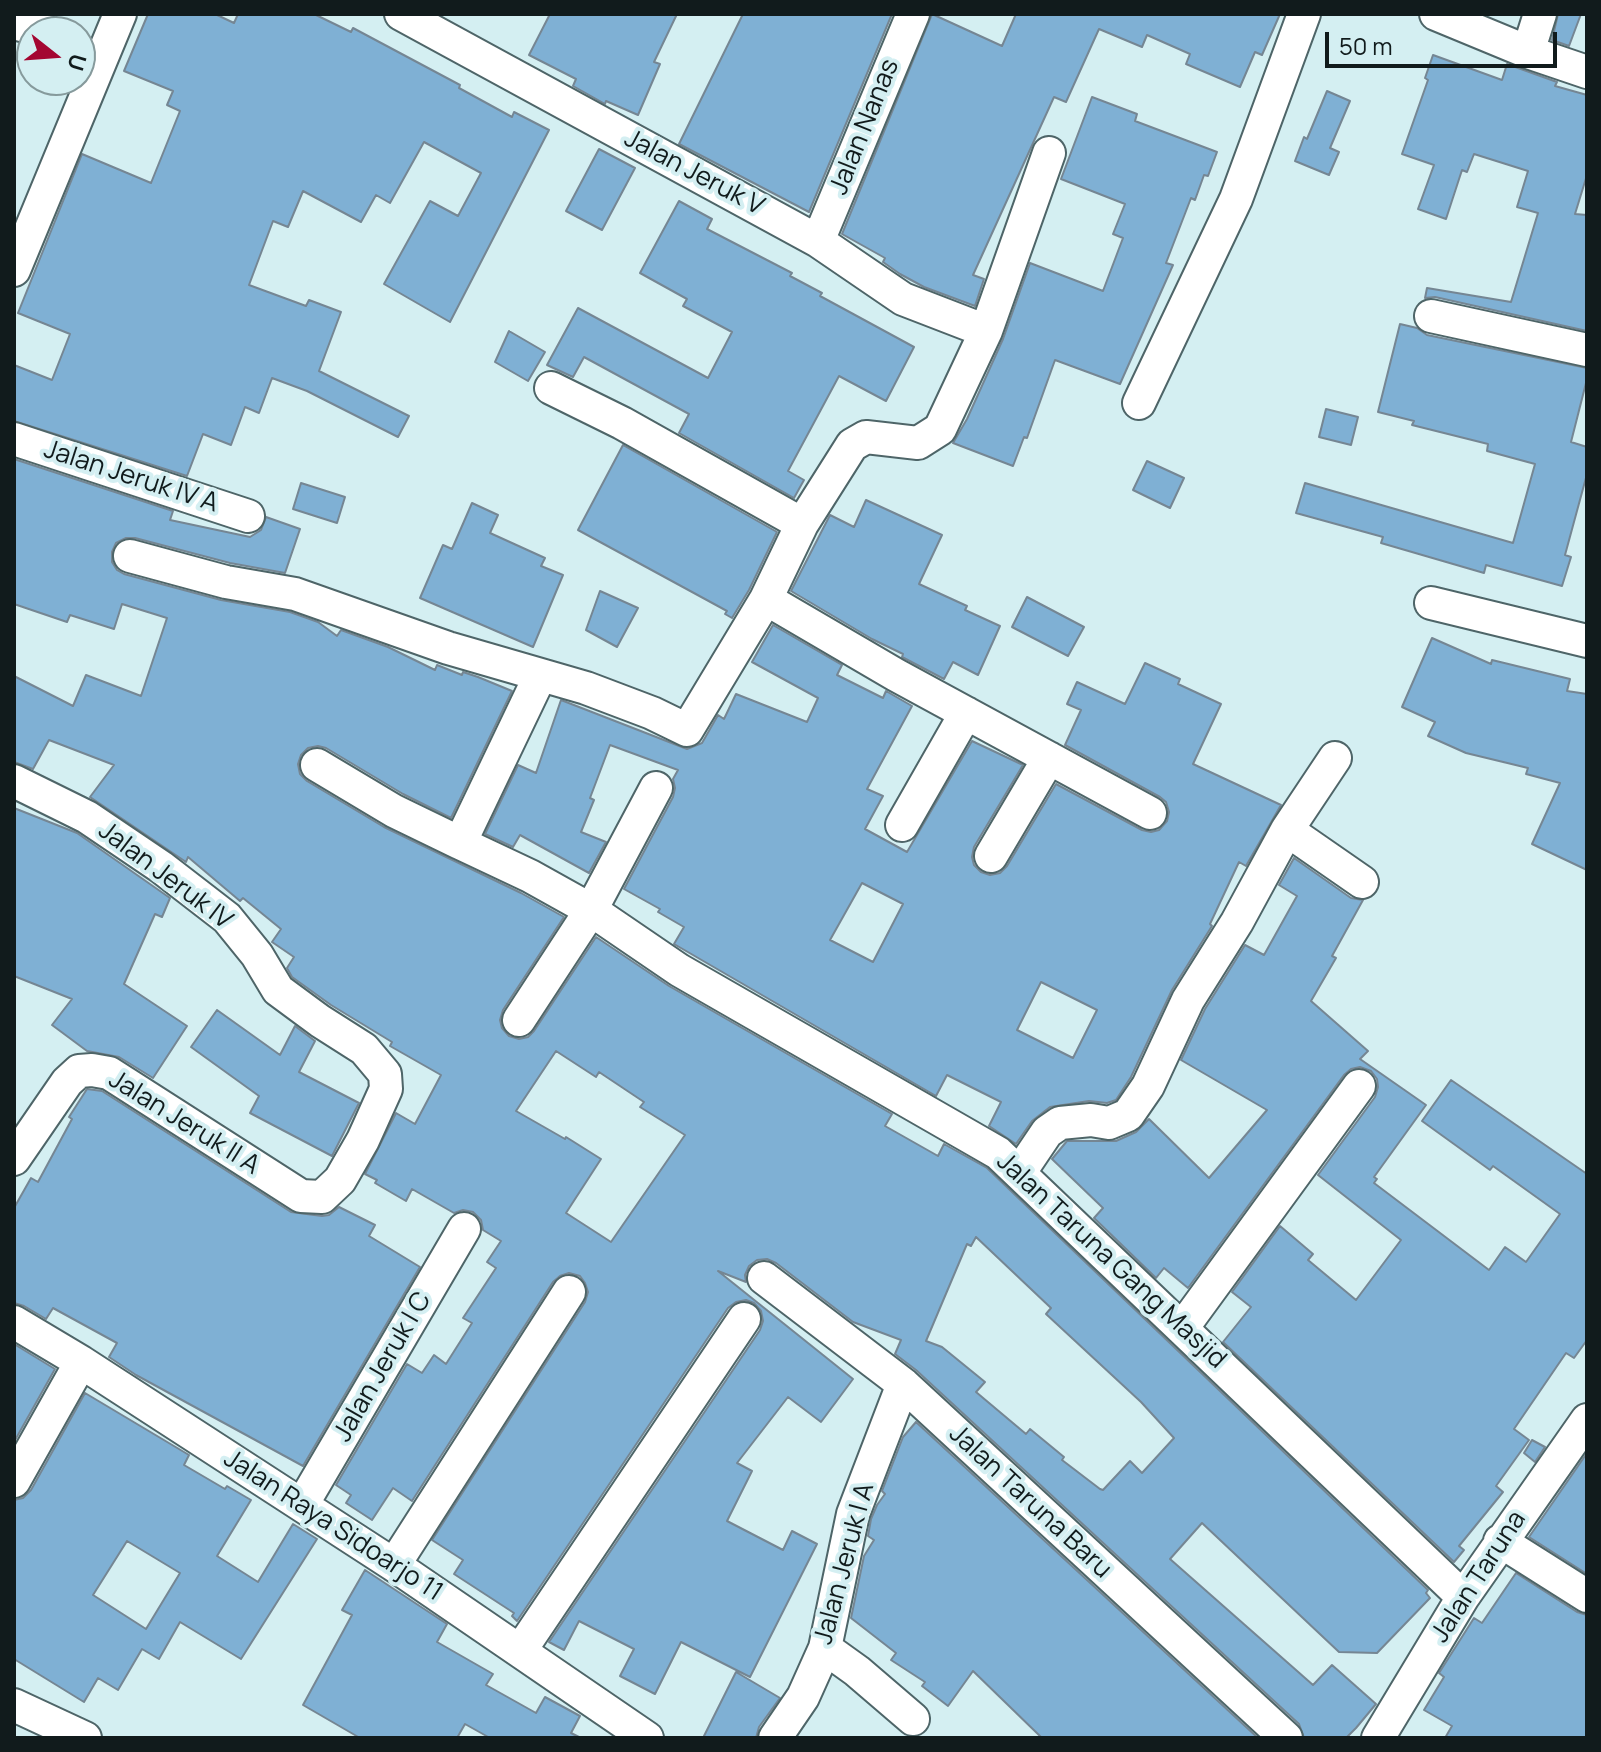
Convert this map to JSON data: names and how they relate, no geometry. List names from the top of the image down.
{
  "streets": {
    "street": [
      "Jalan Nanas",
      "Jalan Jeruk V",
      "Jalan Jeruk IV A",
      "Jalan Jeruk IV",
      "Jalan Jeruk II A",
      "Jalan Taruna Gang Masjid",
      "Jalan Jeruk I C",
      "Jalan Taruna Baru",
      "Jalan Raya Sidoarjo 11",
      "Jalan Jeruk I A",
      "Jalan Taruna"
    ]
  },
  "crossings": [
    ["Jalan Nanas", "Jalan Jeruk V"],
    ["Jalan Jeruk IV", "Jalan Jeruk II A"],
    ["Jalan Taruna Gang Masjid", "Jalan Taruna"],
    ["Jalan Jeruk I C", "Jalan Raya Sidoarjo 11"],
    ["Jalan Taruna Baru", "Jalan Jeruk I A"]
  ],
  "scale_bar": "50 m",
  "north": "right"
}
